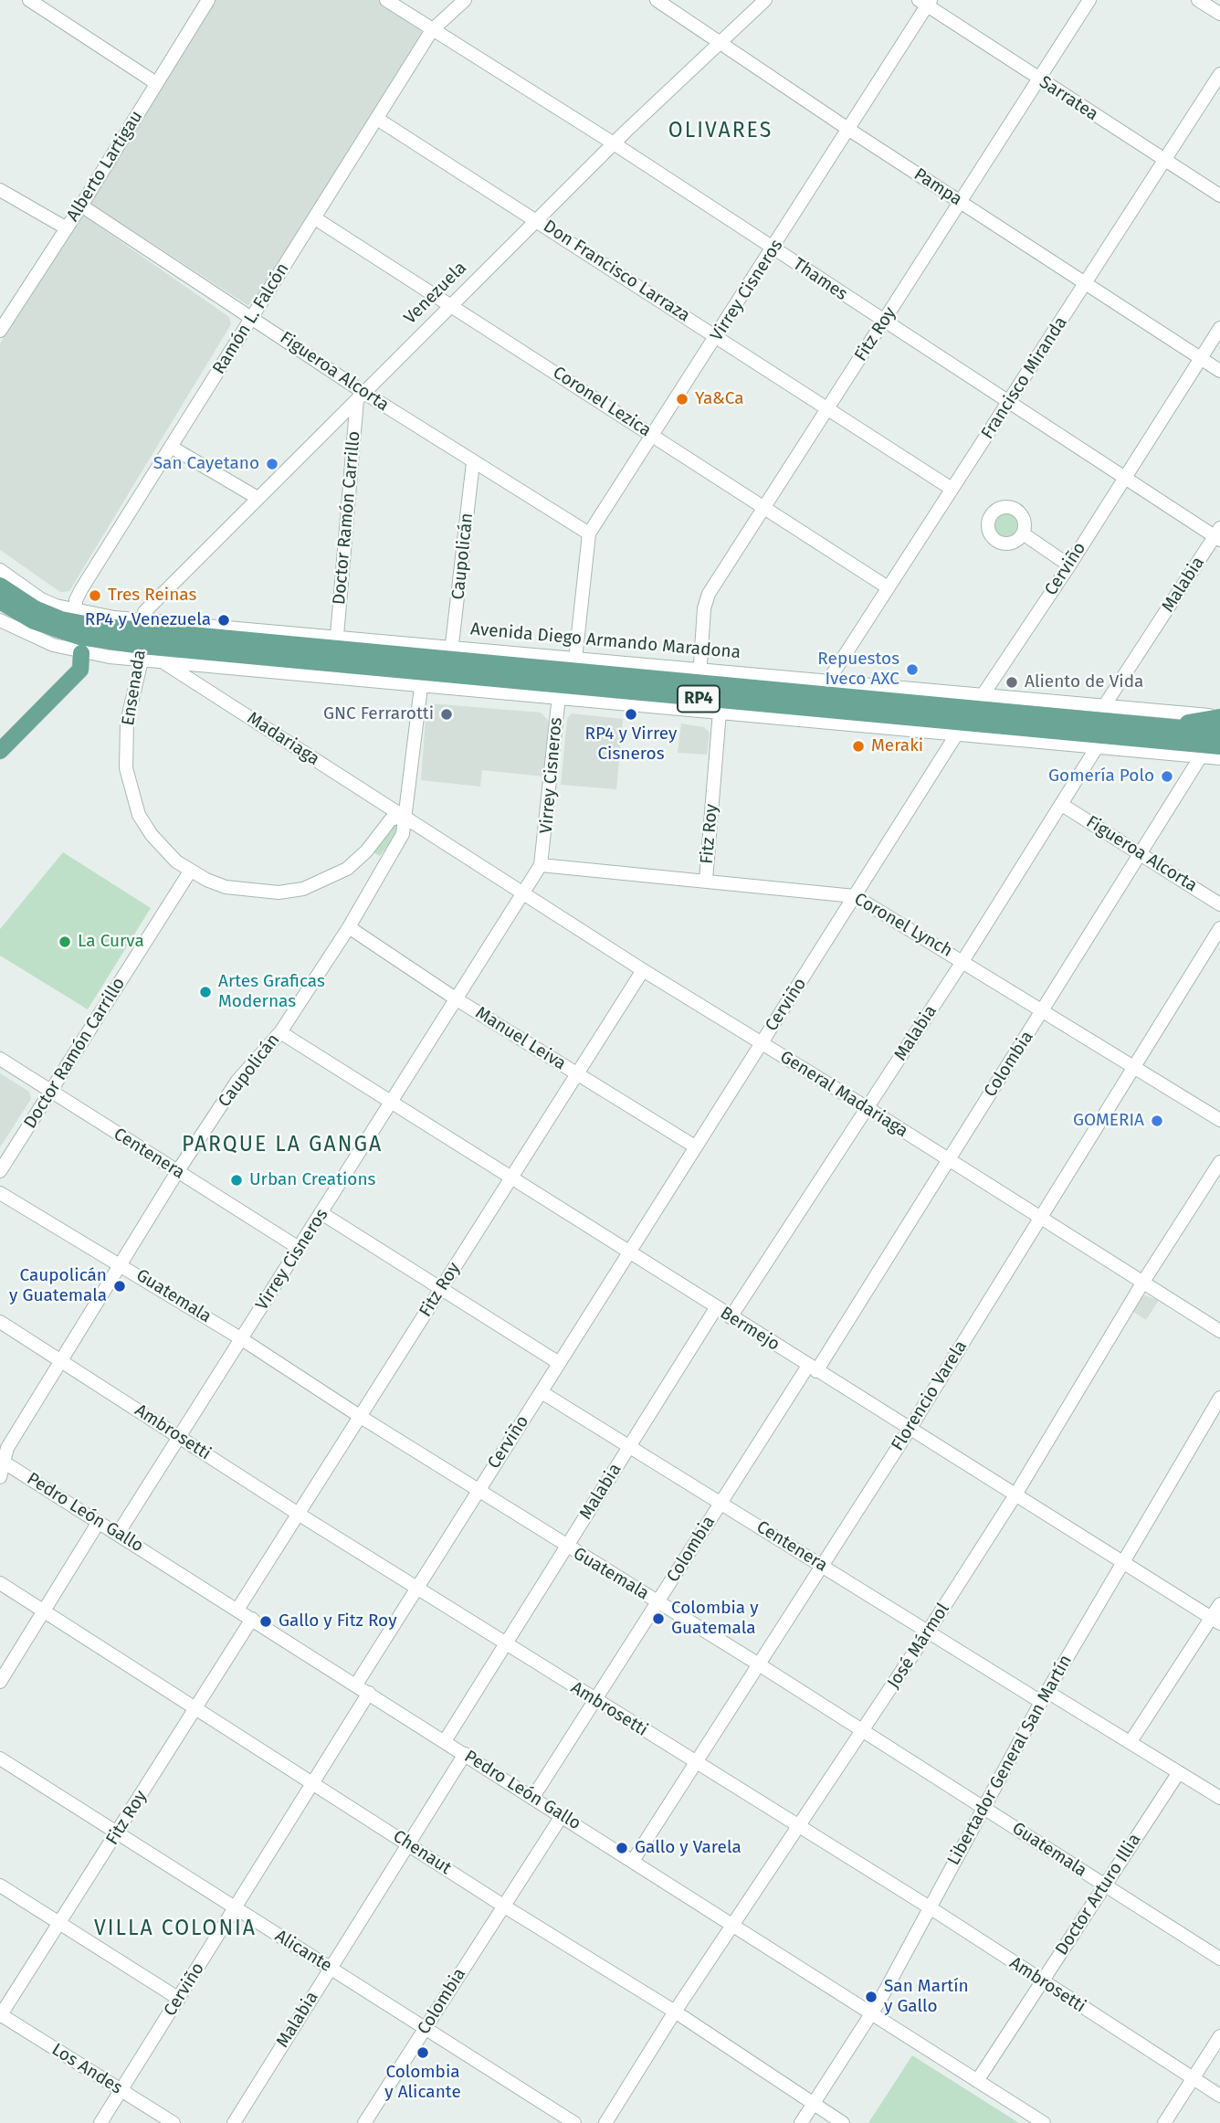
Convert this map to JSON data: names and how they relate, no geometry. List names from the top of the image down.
{
  "streets": {
    "main road": ["Avenida Diego Armando Maradona", "RP4"],
    "street": [
      "Sarratea",
      "Alberto Lartigau",
      "Pampa",
      "Don Francisco Larraza",
      "Thames",
      "Virrey Cisneros",
      "Venezuela",
      "Ramón L. Falcón",
      "Fitz Roy",
      "Figueroa Alcorta",
      "Francisco Miranda",
      "Coronel Lezica",
      "Doctor Ramón Carrillo",
      "Caupolicán",
      "Cerviño",
      "Malabia",
      "Ensenada",
      "Madariaga",
      "Coronel Lynch",
      "Manuel Leiva",
      "Colombia",
      "General Madariaga",
      "Centenera",
      "Guatemala",
      "Bermejo",
      "Florencio Varela",
      "Ambrosetti",
      "Pedro León Gallo",
      "José Mármol",
      "Libertador General San Martín",
      "Chenaut",
      "Doctor Arturo Illia",
      "Alicante",
      "Los Andes"
    ]
  },
  "crossings": [
    ["Sarratea", "Virrey Cisneros"],
    ["Sarratea", "Fitz Roy"],
    ["Sarratea", "Francisco Miranda"],
    ["Alberto Lartigau", "Figueroa Alcorta"],
    ["Pampa", "Virrey Cisneros"],
    ["Pampa", "Venezuela"],
    ["Pampa", "Fitz Roy"],
    ["Pampa", "Francisco Miranda"],
    ["Pampa", "Cerviño"],
    ["Don Francisco Larraza", "Virrey Cisneros"],
    ["Don Francisco Larraza", "Venezuela"],
    ["Don Francisco Larraza", "Ramón L. Falcón"],
    ["Don Francisco Larraza", "Fitz Roy"],
    ["Don Francisco Larraza", "Francisco Miranda"],
    ["Thames", "Virrey Cisneros"],
    ["Thames", "Venezuela"],
    ["Thames", "Ramón L. Falcón"],
    ["Thames", "Fitz Roy"],
    ["Thames", "Francisco Miranda"],
    ["Thames", "Cerviño"],
    ["Thames", "Malabia"],
    ["Virrey Cisneros", "Figueroa Alcorta"],
    ["Virrey Cisneros", "Coronel Lezica"],
    ["Virrey Cisneros", "Avenida Diego Armando Maradona"],
    ["Virrey Cisneros", "Coronel Lynch"],
    ["Virrey Cisneros", "Manuel Leiva"],
    ["Virrey Cisneros", "General Madariaga"],
    ["Virrey Cisneros", "Centenera"],
    ["Virrey Cisneros", "Guatemala"],
    ["Virrey Cisneros", "Bermejo"],
    ["Virrey Cisneros", "Ambrosetti"],
    ["Virrey Cisneros", "Pedro León Gallo"],
    ["Venezuela", "Figueroa Alcorta"],
    ["Venezuela", "Coronel Lezica"],
    ["Venezuela", "Doctor Ramón Carrillo"],
    ["Venezuela", "Avenida Diego Armando Maradona"],
    ["Venezuela", "Ensenada"],
    ["Ramón L. Falcón", "Figueroa Alcorta"],
    ["Ramón L. Falcón", "Coronel Lezica"],
    ["Ramón L. Falcón", "Avenida Diego Armando Maradona"],
    ["Fitz Roy", "Coronel Lezica"],
    ["Fitz Roy", "Avenida Diego Armando Maradona"],
    ["Fitz Roy", "Coronel Lynch"],
    ["Fitz Roy", "Manuel Leiva"],
    ["Fitz Roy", "General Madariaga"],
    ["Fitz Roy", "Guatemala"],
    ["Fitz Roy", "Bermejo"],
    ["Fitz Roy", "Ambrosetti"],
    ["Fitz Roy", "Pedro León Gallo"],
    ["Fitz Roy", "Chenaut"],
    ["Fitz Roy", "Alicante"],
    ["Fitz Roy", "Los Andes"],
    ["Figueroa Alcorta", "Doctor Ramón Carrillo"],
    ["Figueroa Alcorta", "Caupolicán"],
    ["Figueroa Alcorta", "Malabia"],
    ["Figueroa Alcorta", "Colombia"],
    ["Francisco Miranda", "Coronel Lezica"],
    ["Francisco Miranda", "Avenida Diego Armando Maradona"],
    ["Doctor Ramón Carrillo", "Avenida Diego Armando Maradona"],
    ["Doctor Ramón Carrillo", "Ensenada"],
    ["Doctor Ramón Carrillo", "Centenera"],
    ["Caupolicán", "Avenida Diego Armando Maradona"],
    ["Caupolicán", "Ensenada"],
    ["Caupolicán", "Madariaga"],
    ["Caupolicán", "Manuel Leiva"],
    ["Caupolicán", "General Madariaga"],
    ["Caupolicán", "Centenera"],
    ["Caupolicán", "Guatemala"],
    ["Caupolicán", "Bermejo"],
    ["Caupolicán", "Ambrosetti"],
    ["Caupolicán", "Pedro León Gallo"],
    ["Cerviño", "Avenida Diego Armando Maradona"],
    ["Cerviño", "Coronel Lynch"],
    ["Cerviño", "Manuel Leiva"],
    ["Cerviño", "General Madariaga"],
    ["Cerviño", "Centenera"],
    ["Cerviño", "Guatemala"],
    ["Cerviño", "Bermejo"],
    ["Cerviño", "Ambrosetti"],
    ["Cerviño", "Pedro León Gallo"],
    ["Cerviño", "Chenaut"],
    ["Cerviño", "Alicante"],
    ["Cerviño", "Los Andes"],
    ["Malabia", "Avenida Diego Armando Maradona"],
    ["Malabia", "Coronel Lynch"],
    ["Malabia", "General Madariaga"],
    ["Malabia", "Centenera"],
    ["Malabia", "Guatemala"],
    ["Malabia", "Bermejo"],
    ["Malabia", "Ambrosetti"],
    ["Malabia", "Pedro León Gallo"],
    ["Malabia", "Chenaut"],
    ["Malabia", "Alicante"],
    ["Avenida Diego Armando Maradona", "Ensenada"],
    ["Avenida Diego Armando Maradona", "Madariaga"],
    ["Avenida Diego Armando Maradona", "Colombia"],
    ["Ensenada", "Madariaga"],
    ["Ensenada", "General Madariaga"],
    ["Madariaga", "General Madariaga"],
    ["Coronel Lynch", "Colombia"],
    ["Coronel Lynch", "Florencio Varela"],
    ["Colombia", "General Madariaga"],
    ["Colombia", "Centenera"],
    ["Colombia", "Guatemala"],
    ["Colombia", "Bermejo"],
    ["Colombia", "Ambrosetti"],
    ["Colombia", "Pedro León Gallo"],
    ["Colombia", "Chenaut"],
    ["Colombia", "Alicante"],
    ["General Madariaga", "Florencio Varela"],
    ["General Madariaga", "José Mármol"],
    ["Centenera", "Florencio Varela"],
    ["Centenera", "José Mármol"],
    ["Centenera", "Libertador General San Martín"],
    ["Centenera", "Doctor Arturo Illia"],
    ["Guatemala", "Florencio Varela"],
    ["Guatemala", "José Mármol"],
    ["Guatemala", "Libertador General San Martín"],
    ["Guatemala", "Doctor Arturo Illia"],
    ["Bermejo", "Florencio Varela"],
    ["Bermejo", "José Mármol"],
    ["Bermejo", "Libertador General San Martín"],
    ["Florencio Varela", "Ambrosetti"],
    ["Florencio Varela", "Pedro León Gallo"],
    ["Ambrosetti", "José Mármol"],
    ["Ambrosetti", "Libertador General San Martín"],
    ["Ambrosetti", "Doctor Arturo Illia"],
    ["Pedro León Gallo", "José Mármol"],
    ["Pedro León Gallo", "Libertador General San Martín"],
    ["Pedro León Gallo", "Doctor Arturo Illia"],
    ["José Mármol", "Chenaut"],
    ["Libertador General San Martín", "Chenaut"]
  ],
  "districts": ["OLIVARES", "PARQUE LA GANGA", "VILLA COLONIA"],
  "places": [
    "Ya&Ca",
    "San Cayetano",
    "Tres Reinas",
    "RP4 y Venezuela",
    "Repuestos Iveco AXC",
    "Aliento de Vida",
    "GNC Ferrarotti",
    "RP4 y Virrey Cisneros",
    "Meraki",
    "Gomería Polo",
    "La Curva",
    "Artes Graficas Modernas",
    "GOMERIA",
    "Urban Creations",
    "Caupolicán y Guatemala",
    "Colombia y Guatemala",
    "Gallo y Fitz Roy",
    "Gallo y Varela",
    "San Martín y Gallo",
    "Colombia y Alicante"
  ]
}
